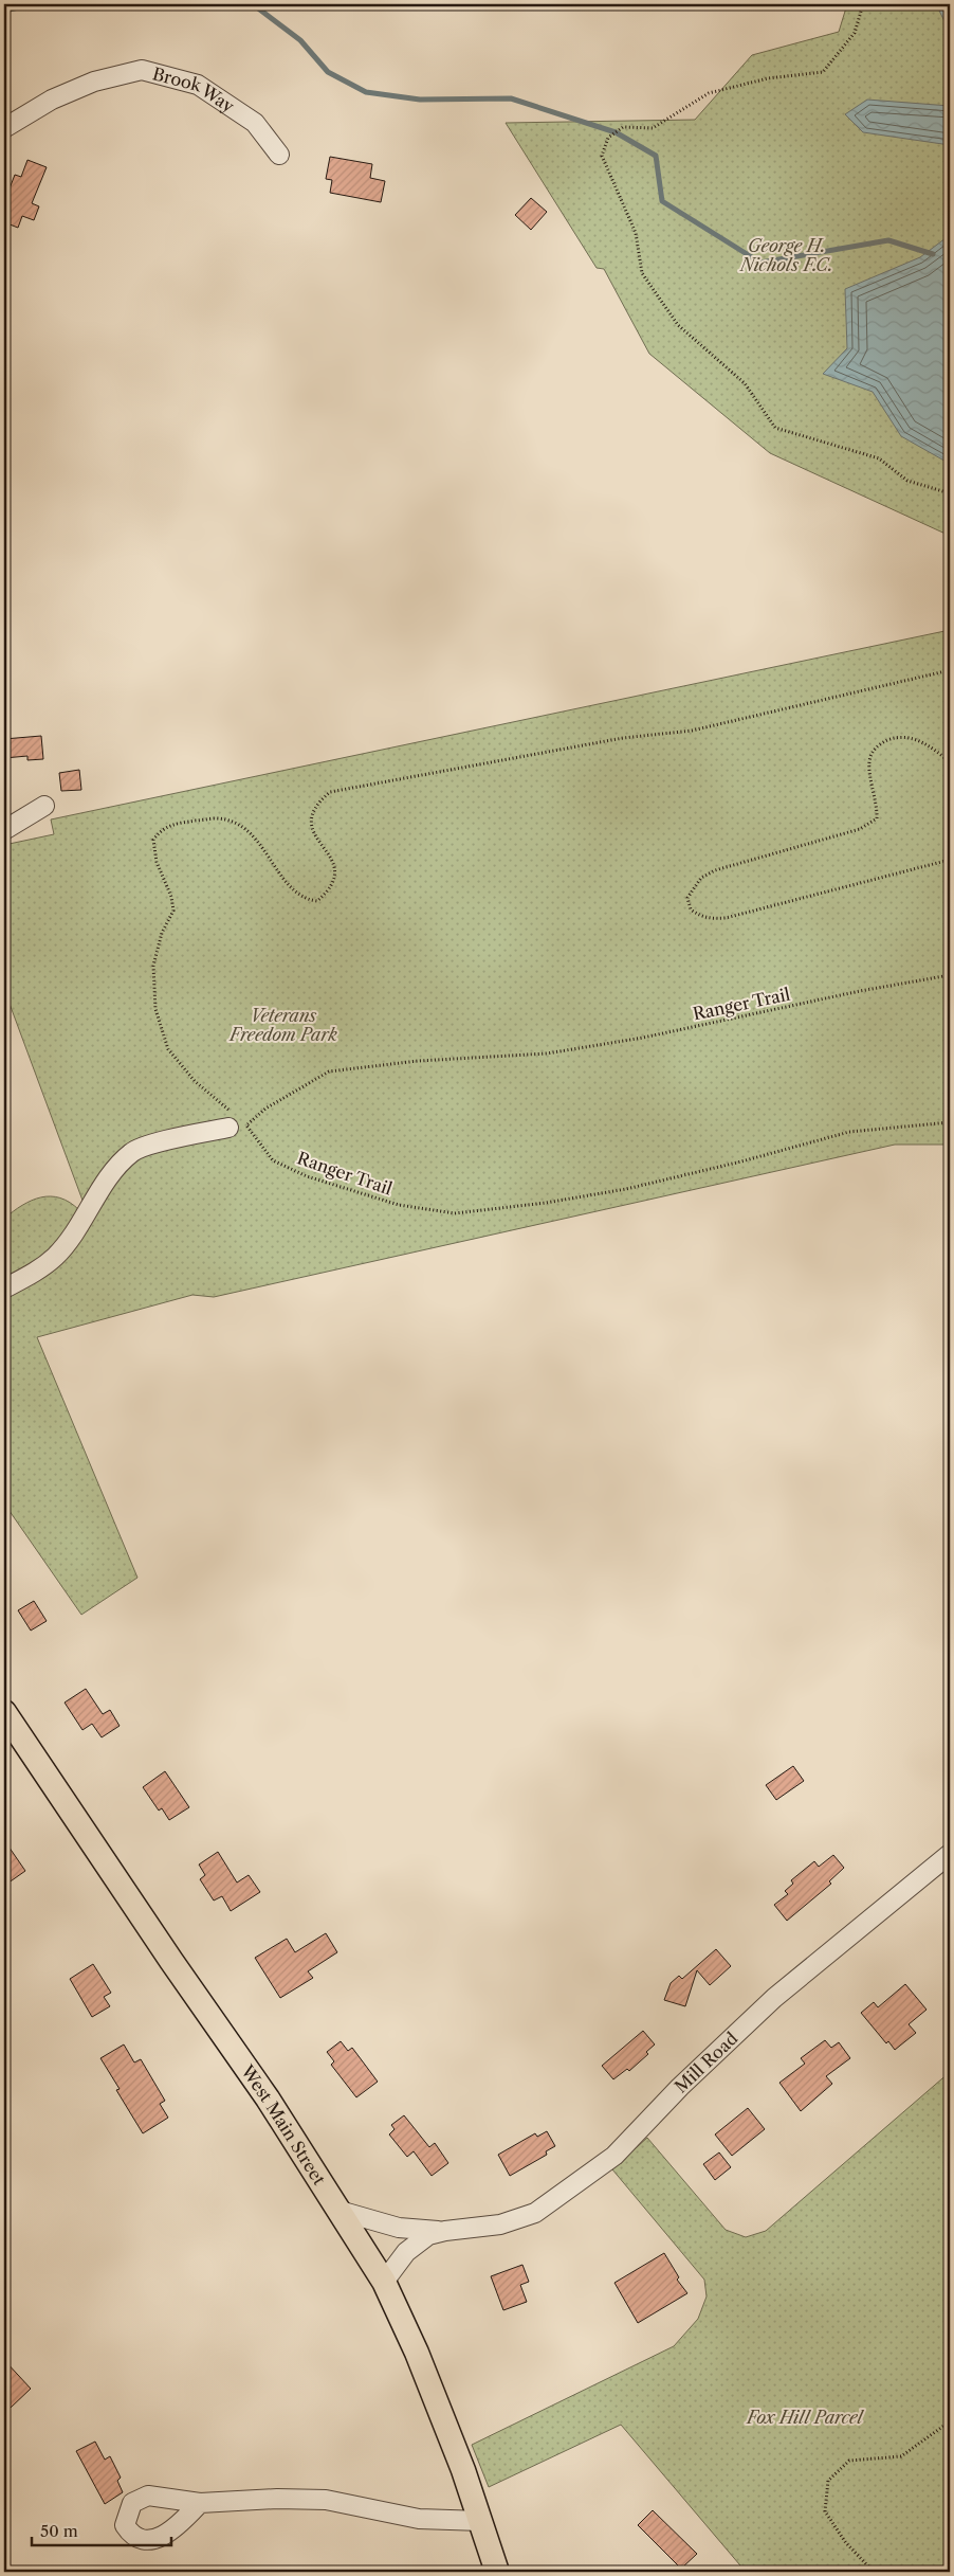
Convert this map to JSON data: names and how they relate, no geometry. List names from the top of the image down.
{
  "streets": {
    "main road": ["West Main Street"],
    "street": ["Brook Way", "Mill Road"],
    "path": ["Ranger Trail"]
  },
  "crossings": [
    ["Mill Road", "West Main Street"]
  ],
  "parks": ["George H. Nichols F.C.", "Veterans Freedom Park", "Fox Hill Parcel"],
  "scale_bar": "50 m"
}
